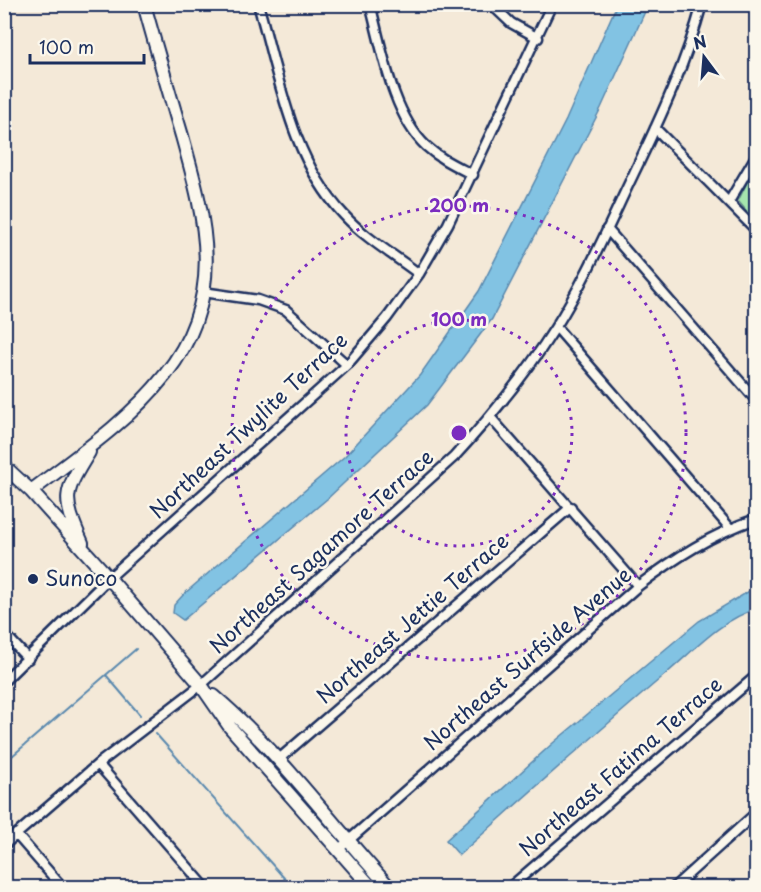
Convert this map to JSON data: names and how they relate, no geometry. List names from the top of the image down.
{
  "streets": {
    "street": [
      "Northeast Twylite Terrace",
      "Northeast Sagamore Terrace",
      "Northeast Jettie Terrace",
      "Northeast Surfside Avenue",
      "Northeast Fatima Terrace"
    ]
  },
  "places": ["Sunoco"],
  "scale_bar": "100 m",
  "north": "top",
  "rings": ["200 m", "100 m"]
}
